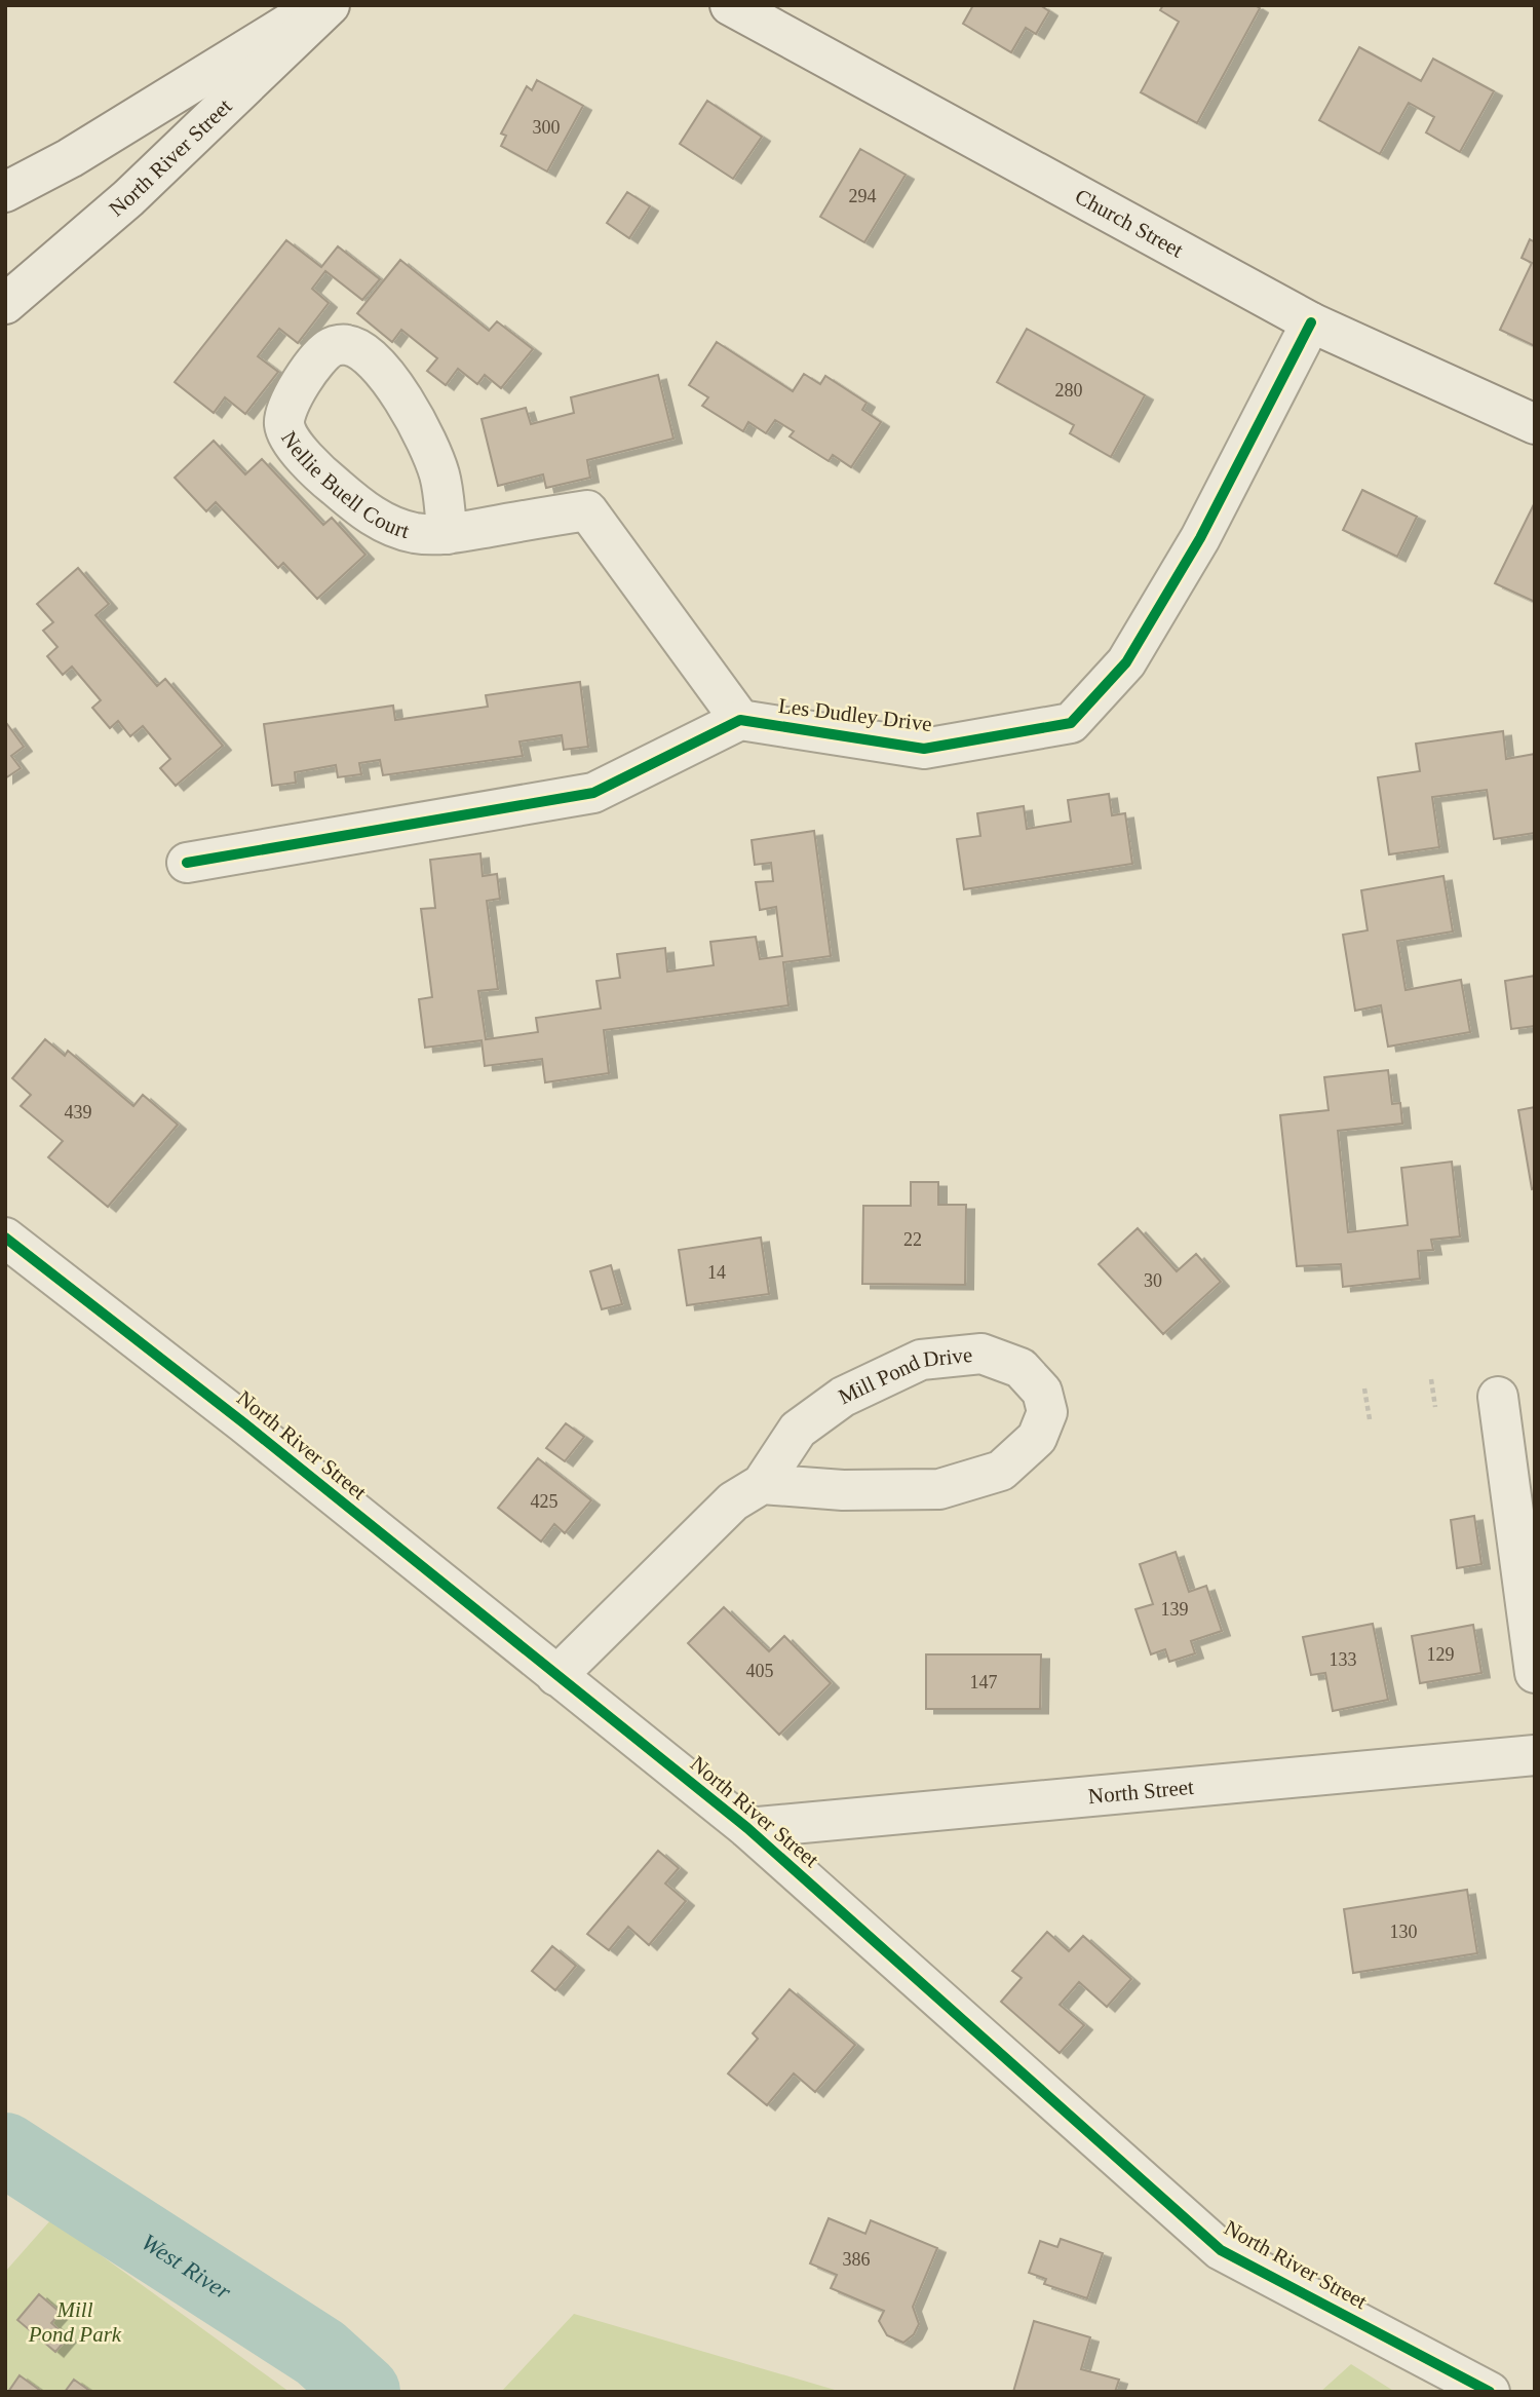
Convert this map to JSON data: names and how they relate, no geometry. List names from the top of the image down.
{
  "streets": {
    "street": [
      "North River Street",
      "Church Street",
      "Nellie Buell Court",
      "Les Dudley Drive",
      "Mill Pond Drive",
      "North Street"
    ]
  },
  "crossings": [
    ["North River Street", "Mill Pond Drive"],
    ["North River Street", "North Street"],
    ["Church Street", "Les Dudley Drive"],
    ["Nellie Buell Court", "Les Dudley Drive"]
  ],
  "water": ["West River"],
  "parks": ["Mill Pond Park"],
  "house_numbers": [
    "300",
    "294",
    "280",
    "439",
    "22",
    "14",
    "30",
    "425",
    "139",
    "129",
    "133",
    "405",
    "147",
    "130",
    "386"
  ]
}
